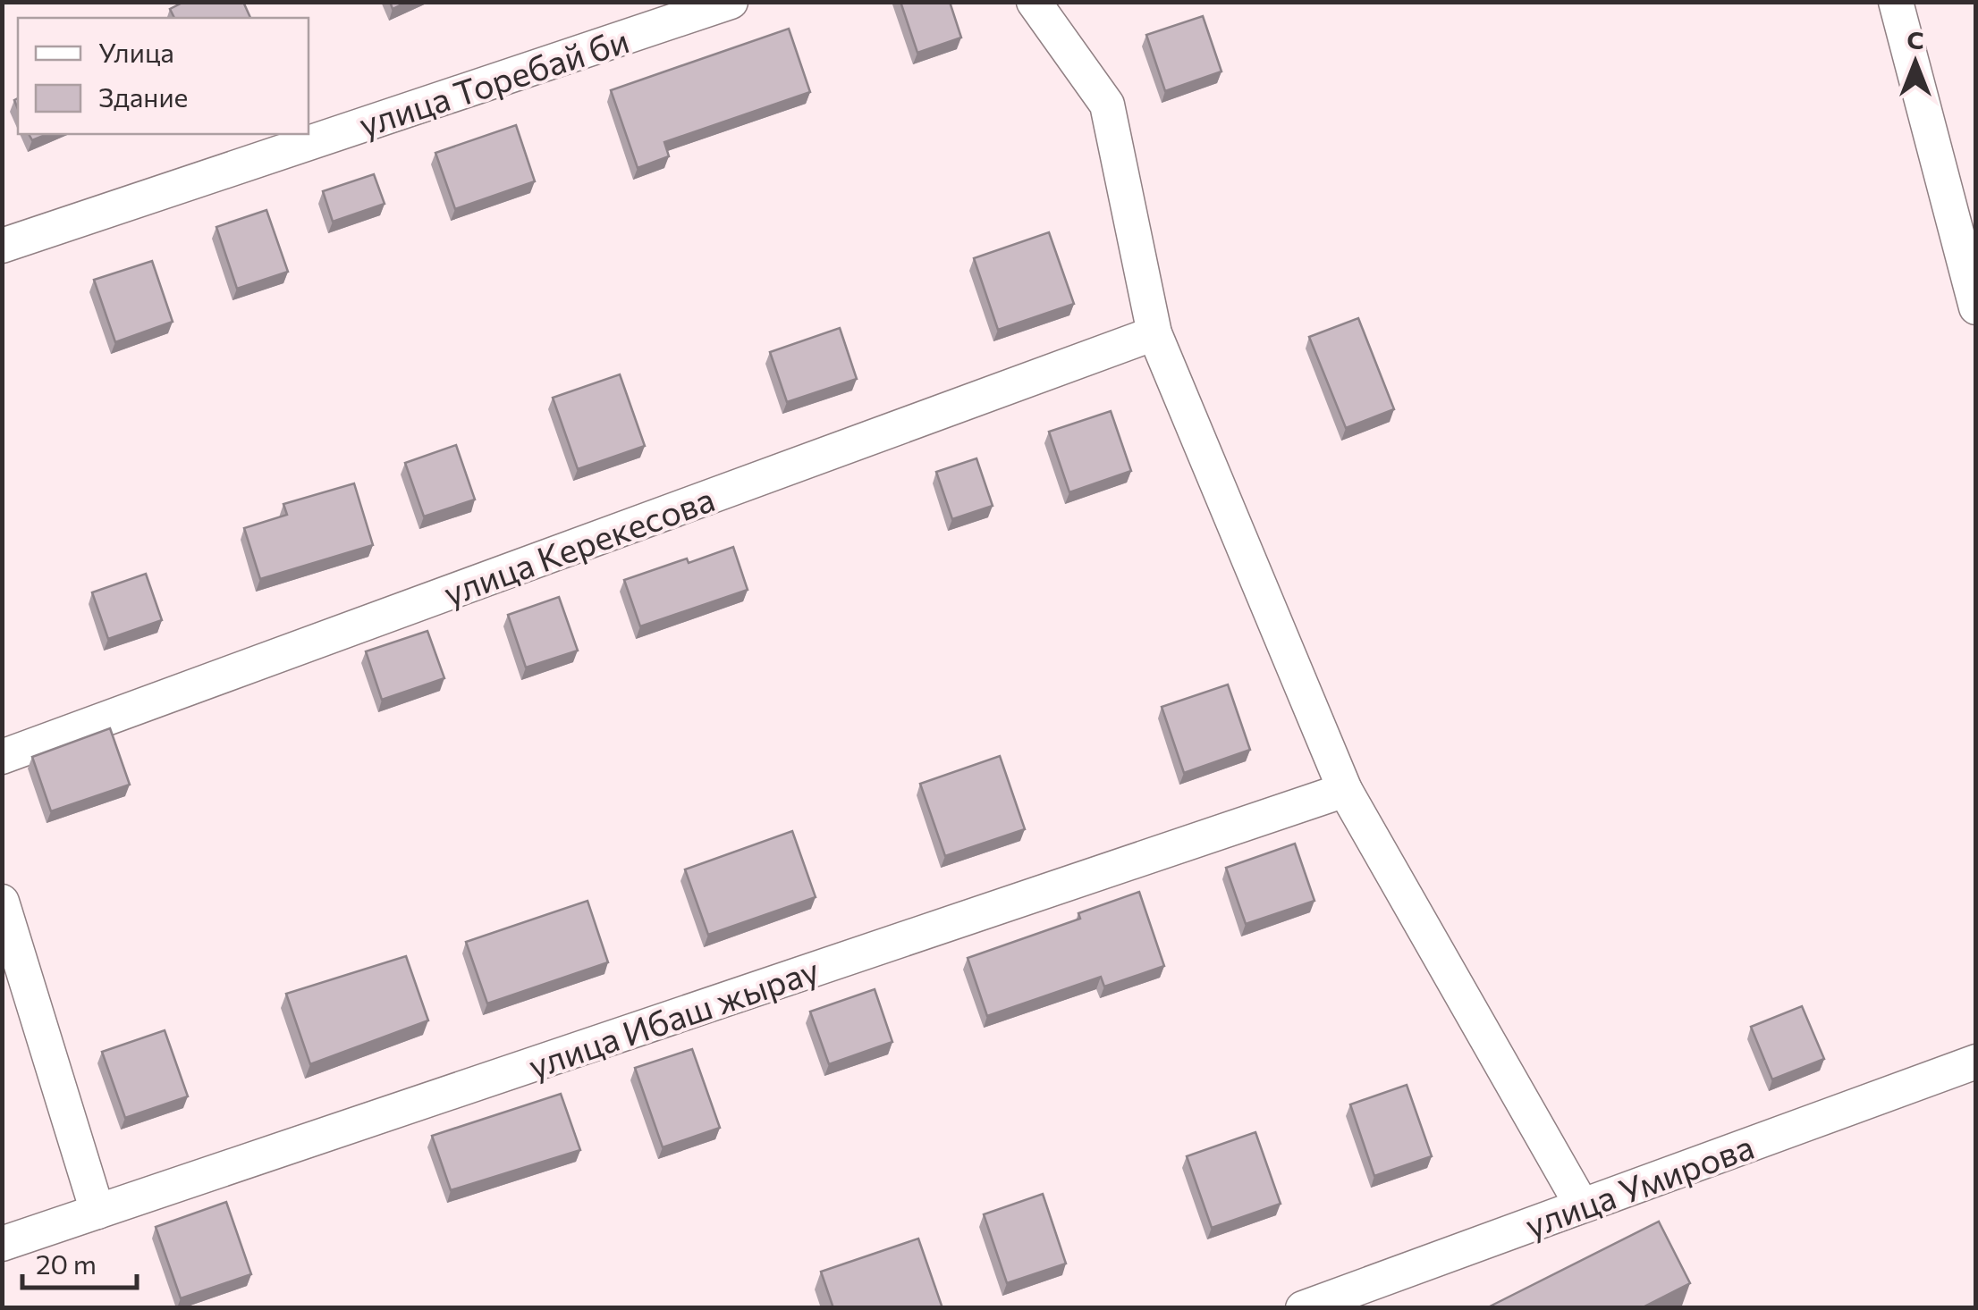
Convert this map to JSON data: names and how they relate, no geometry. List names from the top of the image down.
{
  "streets": {
    "street": [
      "улица Торебай би",
      "улица Керекесова",
      "улица Ибаш жырау",
      "улица Умирова"
    ]
  },
  "legend": ["Улица", "Здание"],
  "scale_bar": "20 m",
  "north": "top"
}
